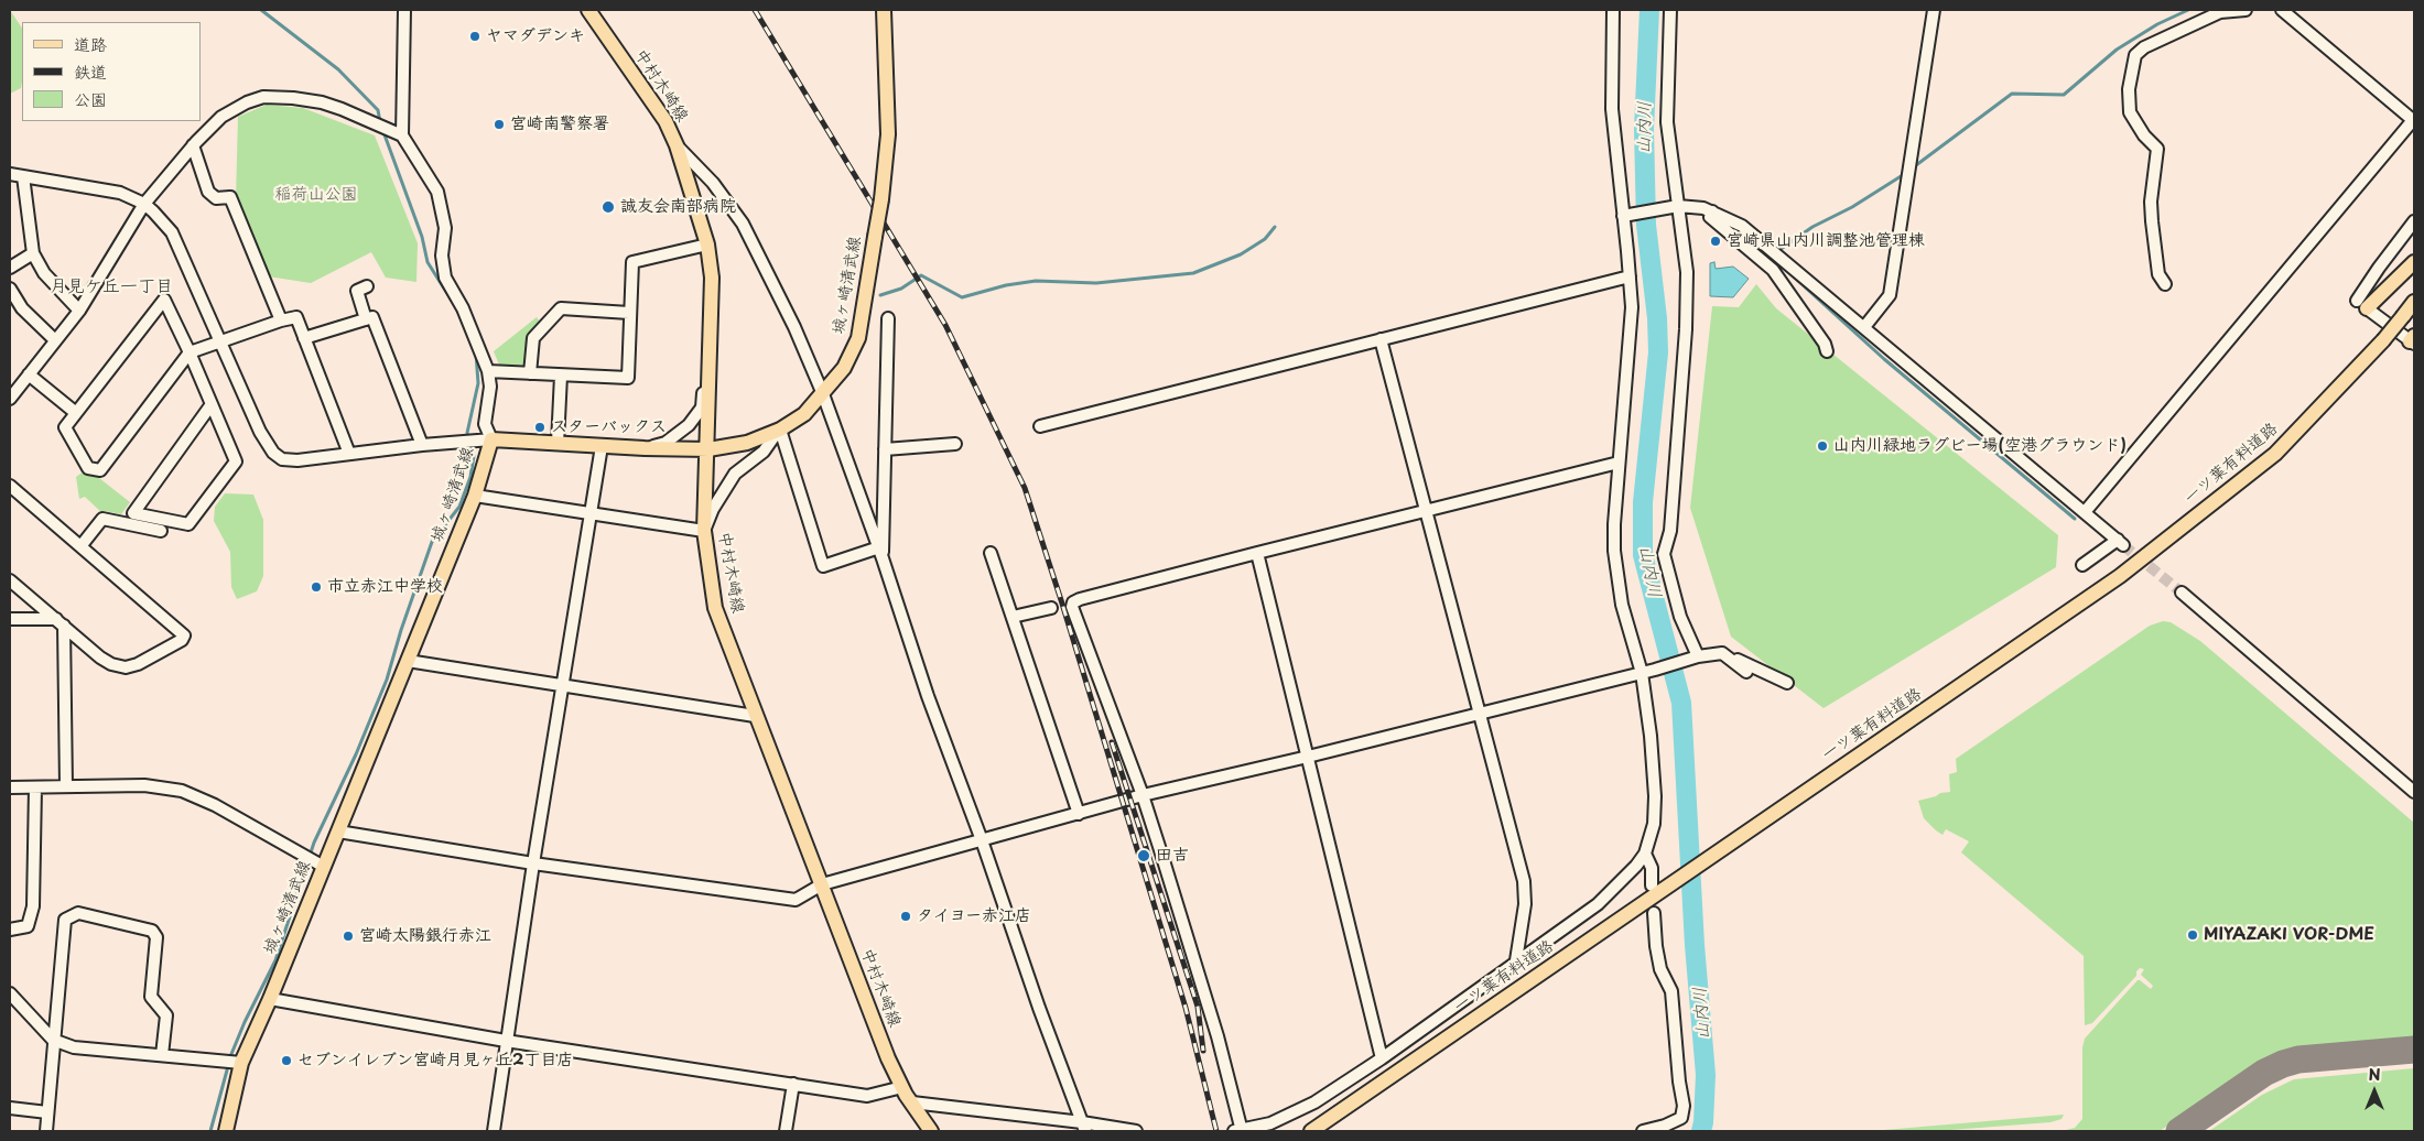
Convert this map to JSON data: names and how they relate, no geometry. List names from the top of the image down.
{
  "streets": {
    "main road": ["中村木崎線", "城ヶ崎清武線", "一ツ葉有料道路"]
  },
  "crossings": [
    ["中村木崎線", "城ヶ崎清武線"]
  ],
  "districts": ["月見ケ丘一丁目"],
  "water": ["山内川"],
  "parks": ["稲荷山公園"],
  "places": [
    "ヤマダデンキ",
    "宮崎南警察署",
    "誠友会南部病院",
    "宮崎県山内川調整池管理棟",
    "スターバックス",
    "山内川緑地ラグビー場(空港グラウンド)",
    "市立赤江中学校",
    "田吉",
    "タイヨー赤江店",
    "MIYAZAKI VOR-DME",
    "宮崎太陽銀行赤江",
    "セブンイレブン宮崎月見ヶ丘2丁目店"
  ],
  "legend": ["道路", "鉄道", "公園"],
  "north": "top"
}
